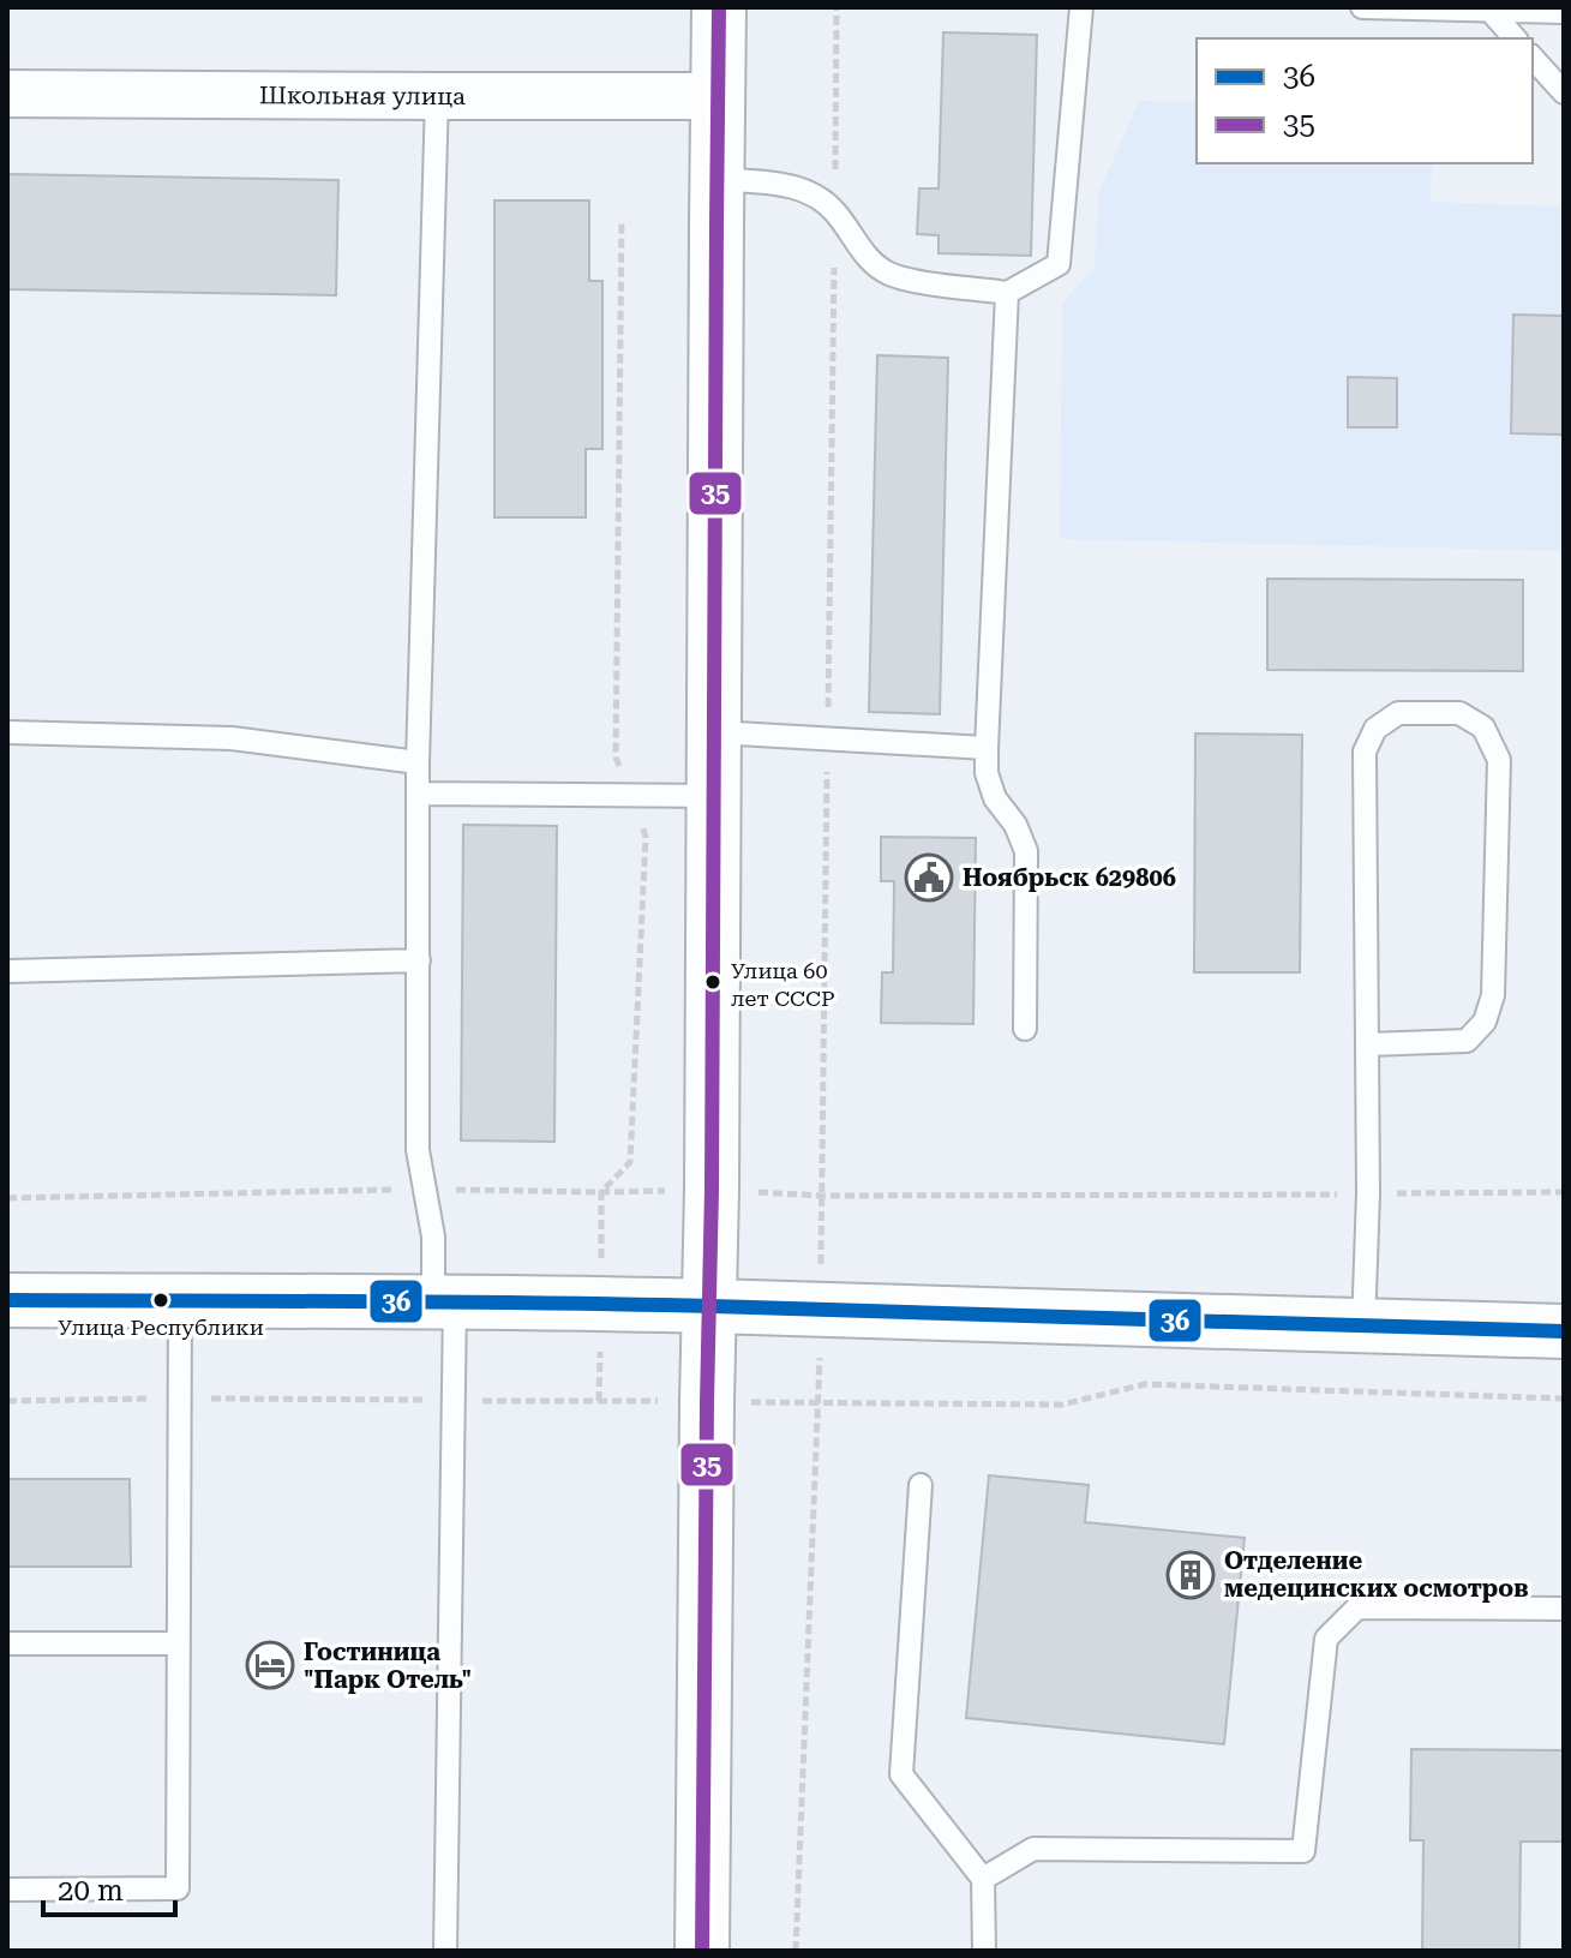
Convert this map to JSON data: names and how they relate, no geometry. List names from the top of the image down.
{
  "streets": {
    "street": ["Школьная улица"]
  },
  "places": {
    "public building": ["Ноябрьск 629806"],
    "other": ["Улица 60 лет СССР", "Улица Республики"],
    "building": ["Отделение медецинских осмотров"],
    "hotel": ["Гостиница \"Парк Отель\""]
  },
  "lines": ["transit line 35", "transit line 36"],
  "legend": ["36", "35"],
  "scale_bar": "20 m"
}
